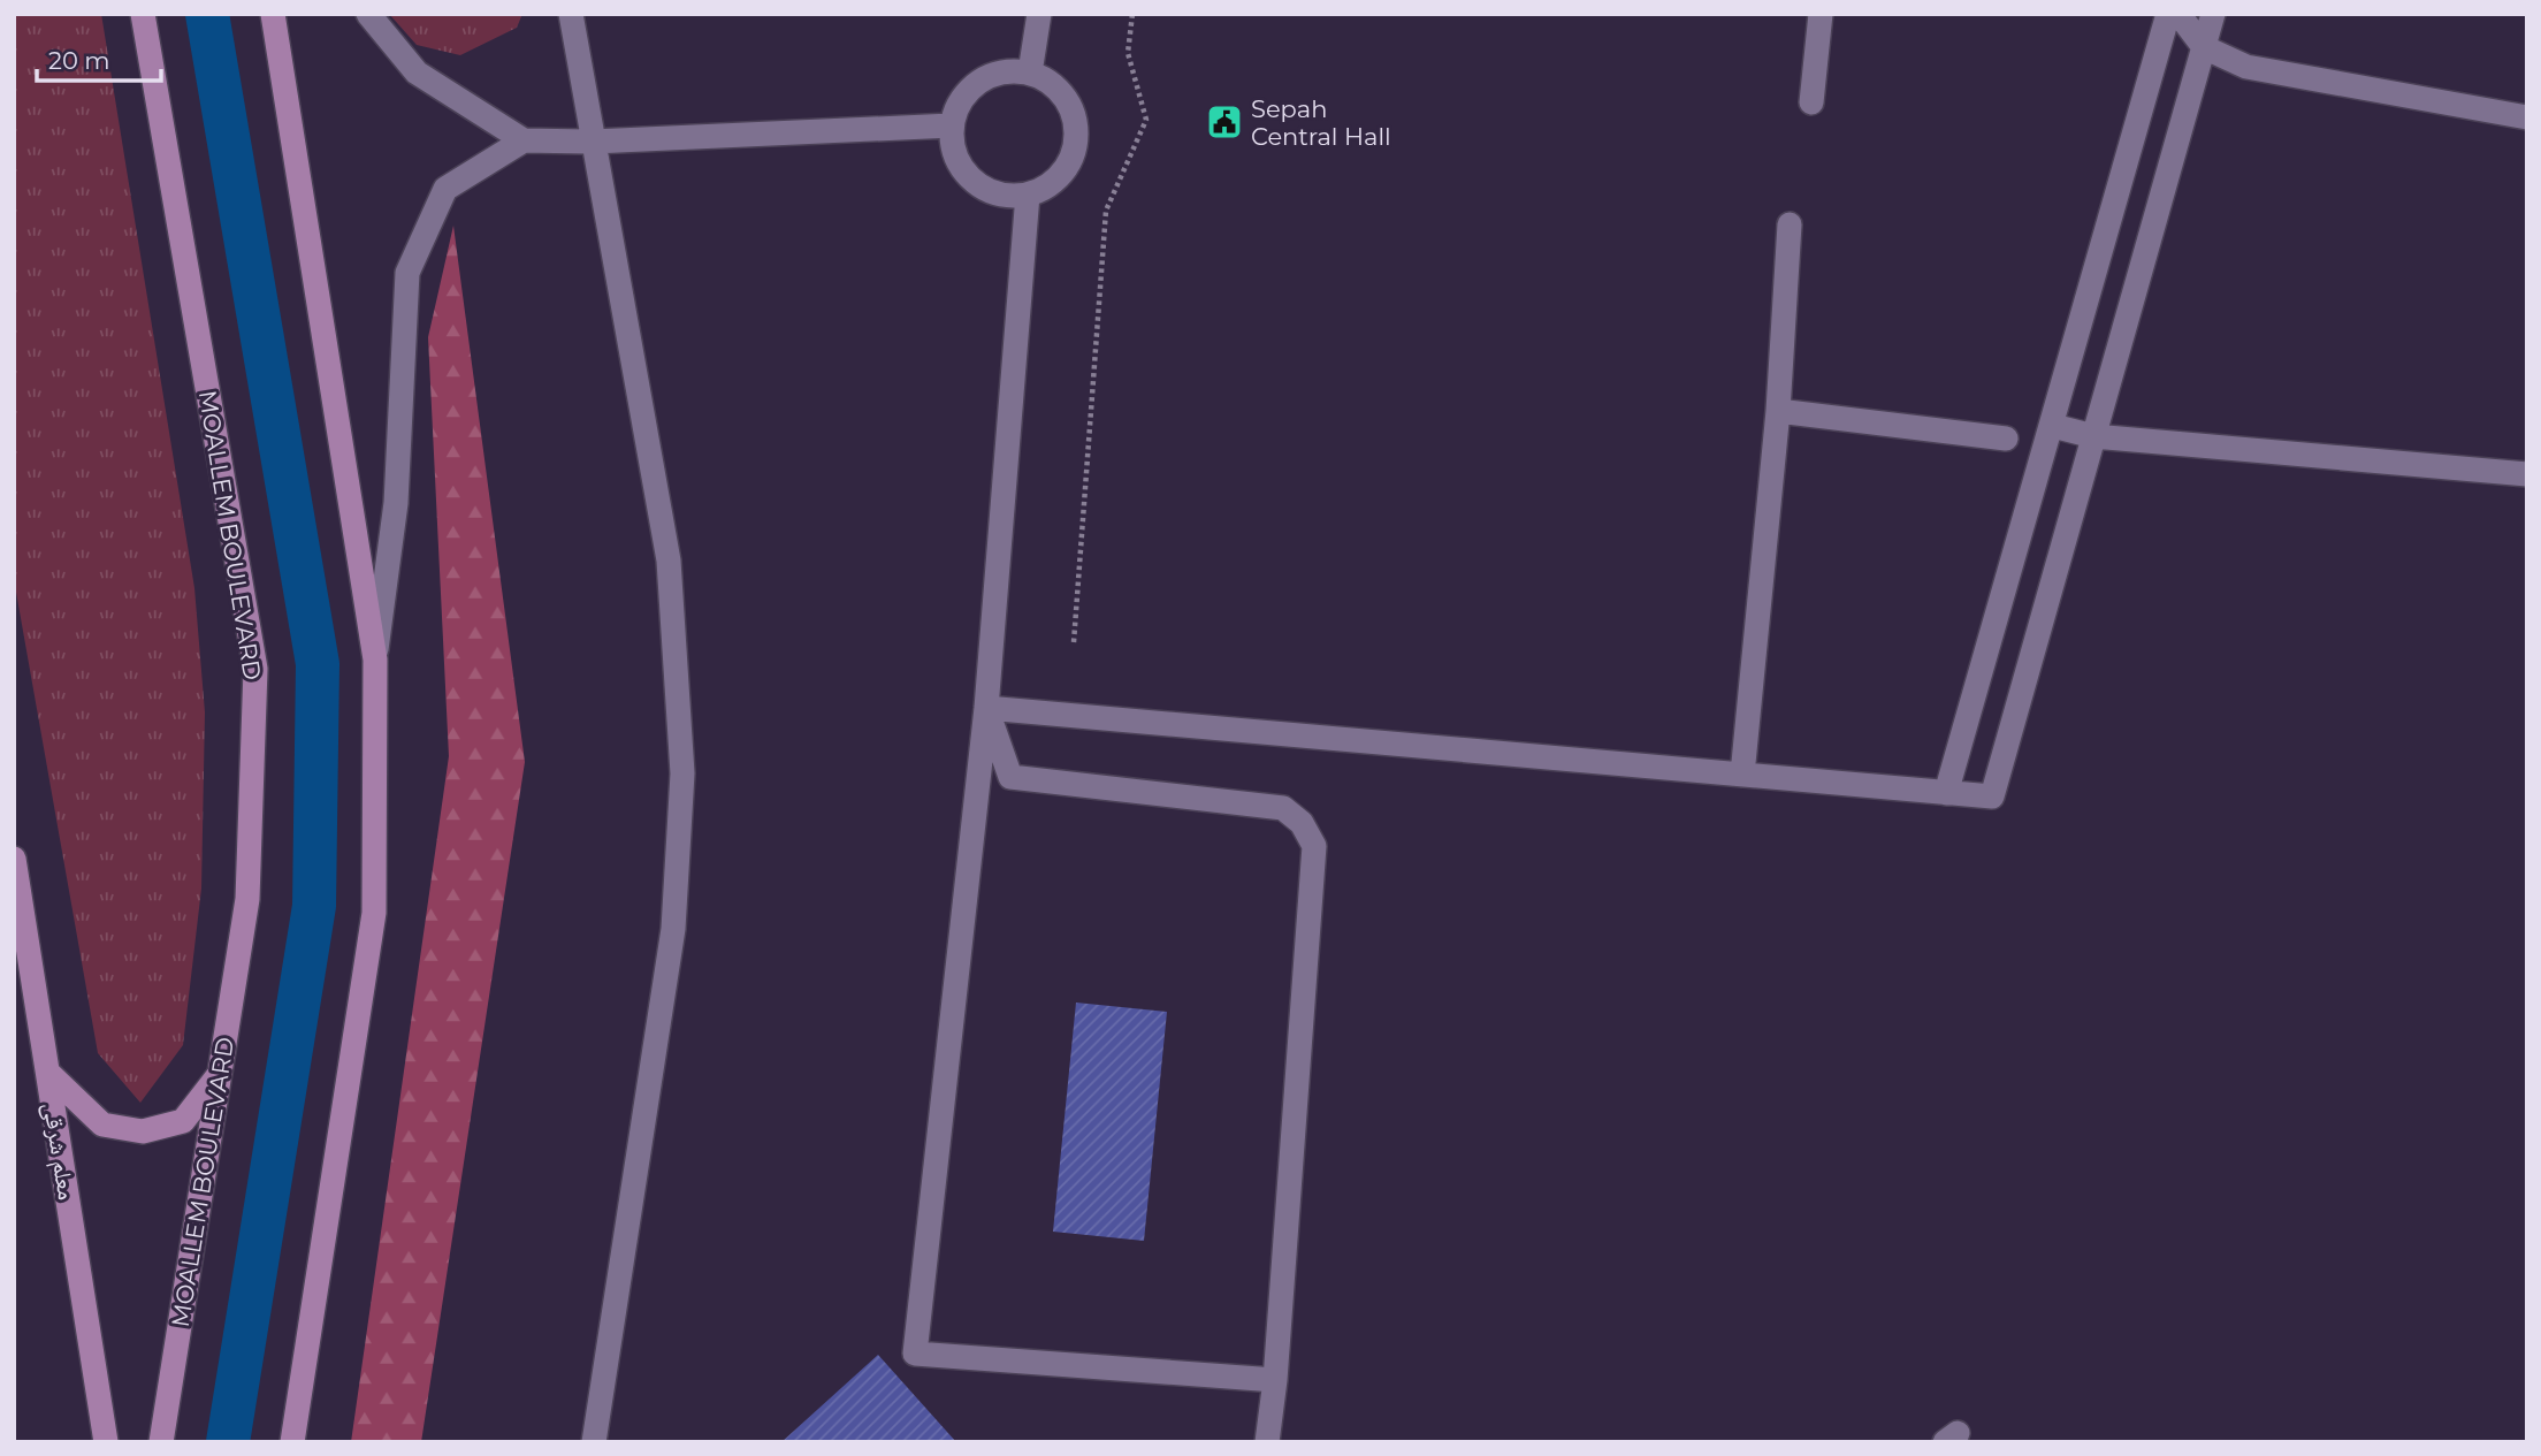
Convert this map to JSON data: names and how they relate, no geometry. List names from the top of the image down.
{
  "streets": {
    "main road": ["MOALLEM BOULEVARD", "معلم شرقی"]
  },
  "places": {
    "public building": ["Sepah Central Hall"]
  },
  "scale_bar": "20 m"
}
